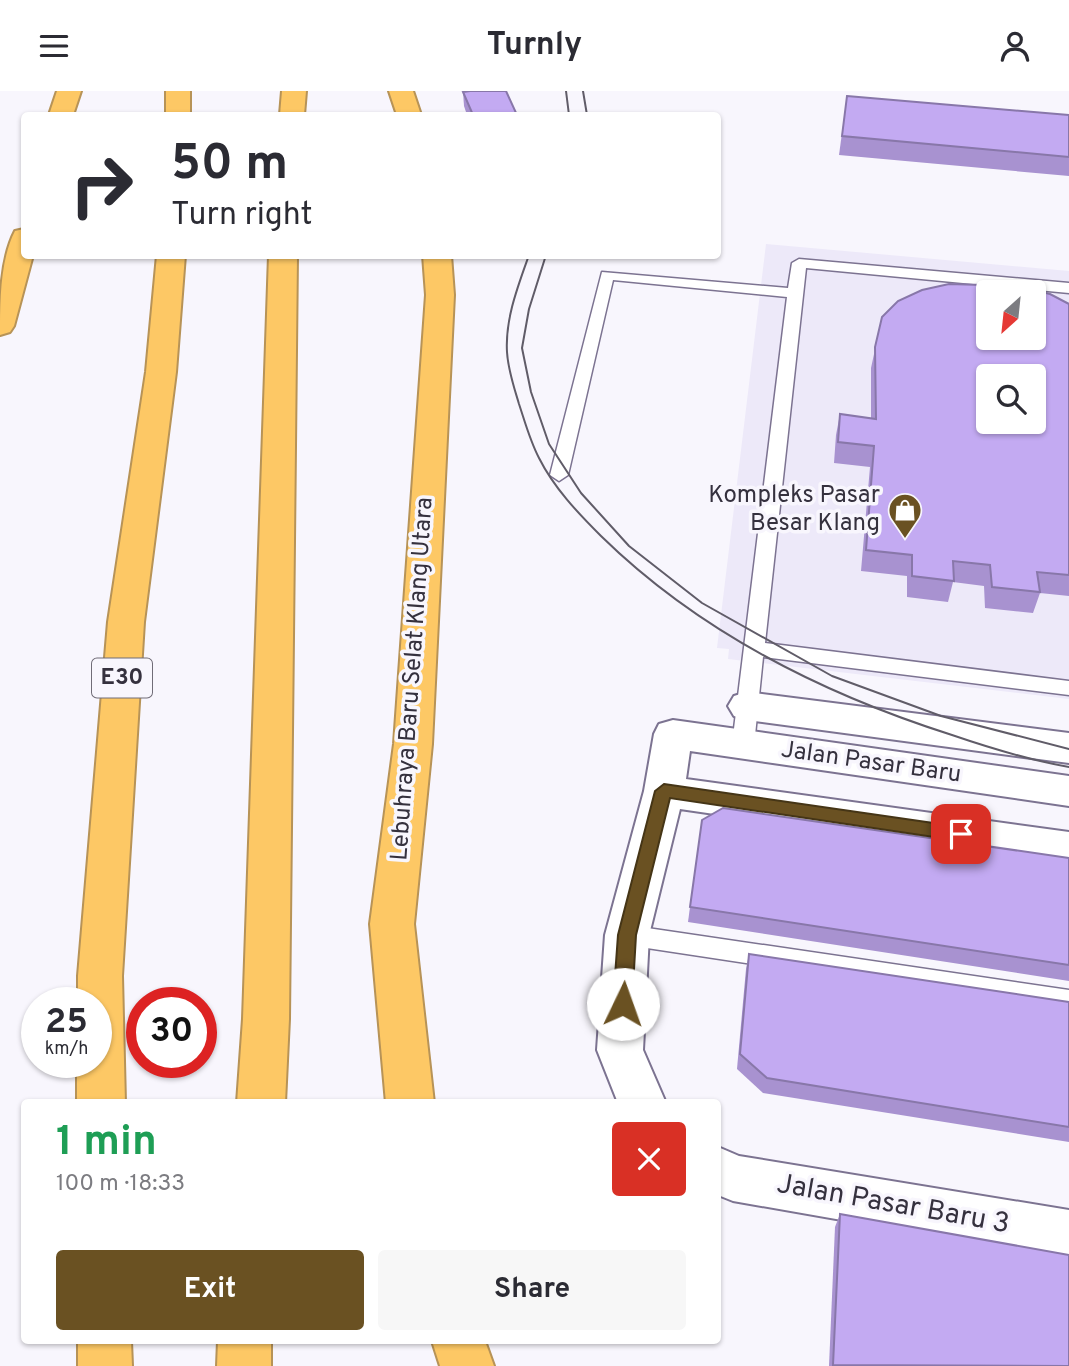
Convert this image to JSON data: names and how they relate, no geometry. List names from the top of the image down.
{
  "streets": {
    "highway": ["E30", "Lebuhraya Baru Selat Klang Utara"],
    "street": ["Jalan Pasar Baru", "Jalan Pasar Baru 3"]
  },
  "places": {
    "shop": ["Kompleks Pasar Besar Klang"]
  },
  "north": "bottom left",
  "page": {
    "header": "Turnly",
    "turn": ["50 m", "Turn right"],
    "speed": "25 km/h",
    "limit": "30",
    "heading": ["1 min", "100 m · 18:33"],
    "buttons": ["Exit", "Share"]
  }
}
